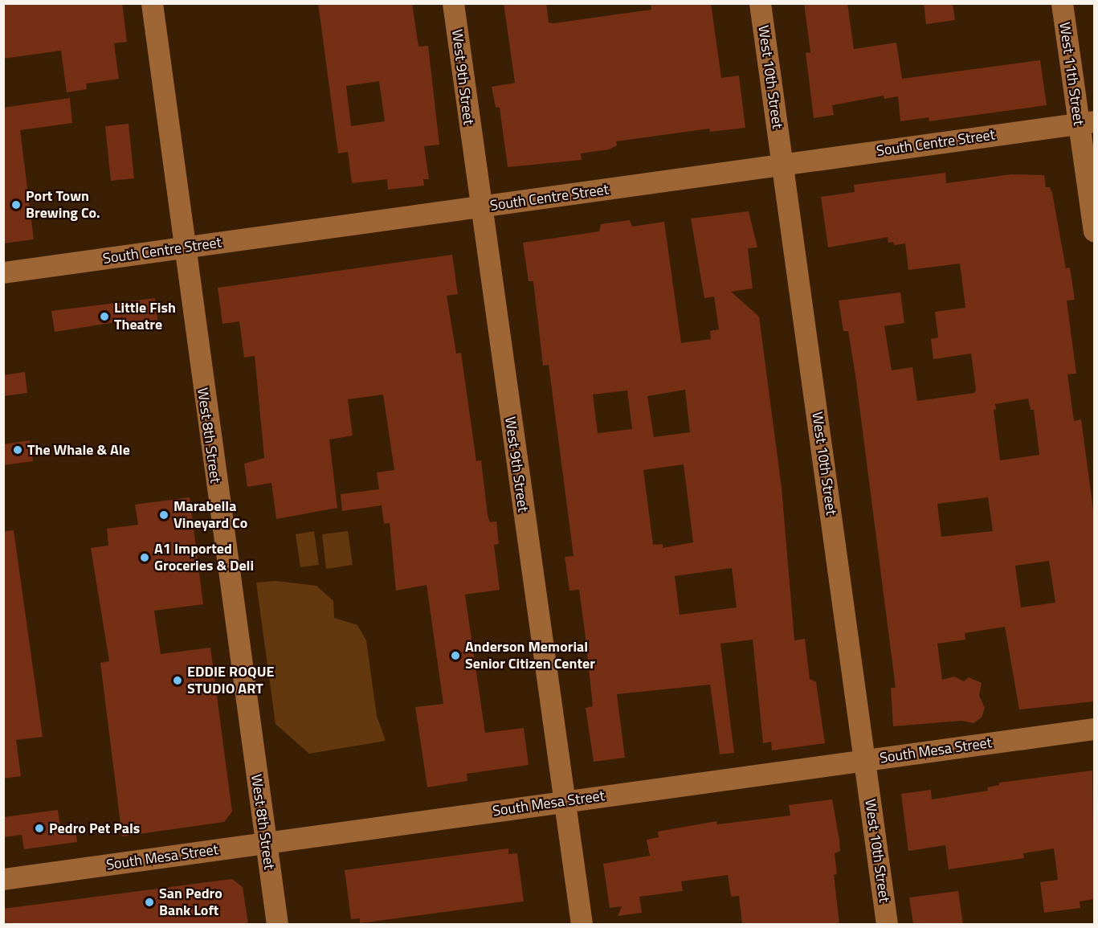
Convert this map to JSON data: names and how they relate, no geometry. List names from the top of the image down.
{
  "streets": {
    "street": [
      "West 11th Street",
      "West 9th Street",
      "West 10th Street",
      "South Centre Street",
      "West 8th Street",
      "South Mesa Street"
    ]
  },
  "crossings": [
    ["West 11th Street", "South Centre Street"],
    ["West 9th Street", "South Centre Street"],
    ["West 9th Street", "South Mesa Street"],
    ["West 10th Street", "South Centre Street"],
    ["West 10th Street", "South Mesa Street"],
    ["South Centre Street", "West 8th Street"],
    ["West 8th Street", "South Mesa Street"]
  ],
  "places": [
    "Port Town Brewing Co.",
    "Little Fish Theatre",
    "The Whale & Ale",
    "Marabella Vineyard Co",
    "A1 Imported Groceries & Deli",
    "Anderson Memorial Senior Citizen Center",
    "EDDIE ROQUE STUDIO ART",
    "Pedro Pet Pals",
    "San Pedro Bank Loft"
  ]
}
